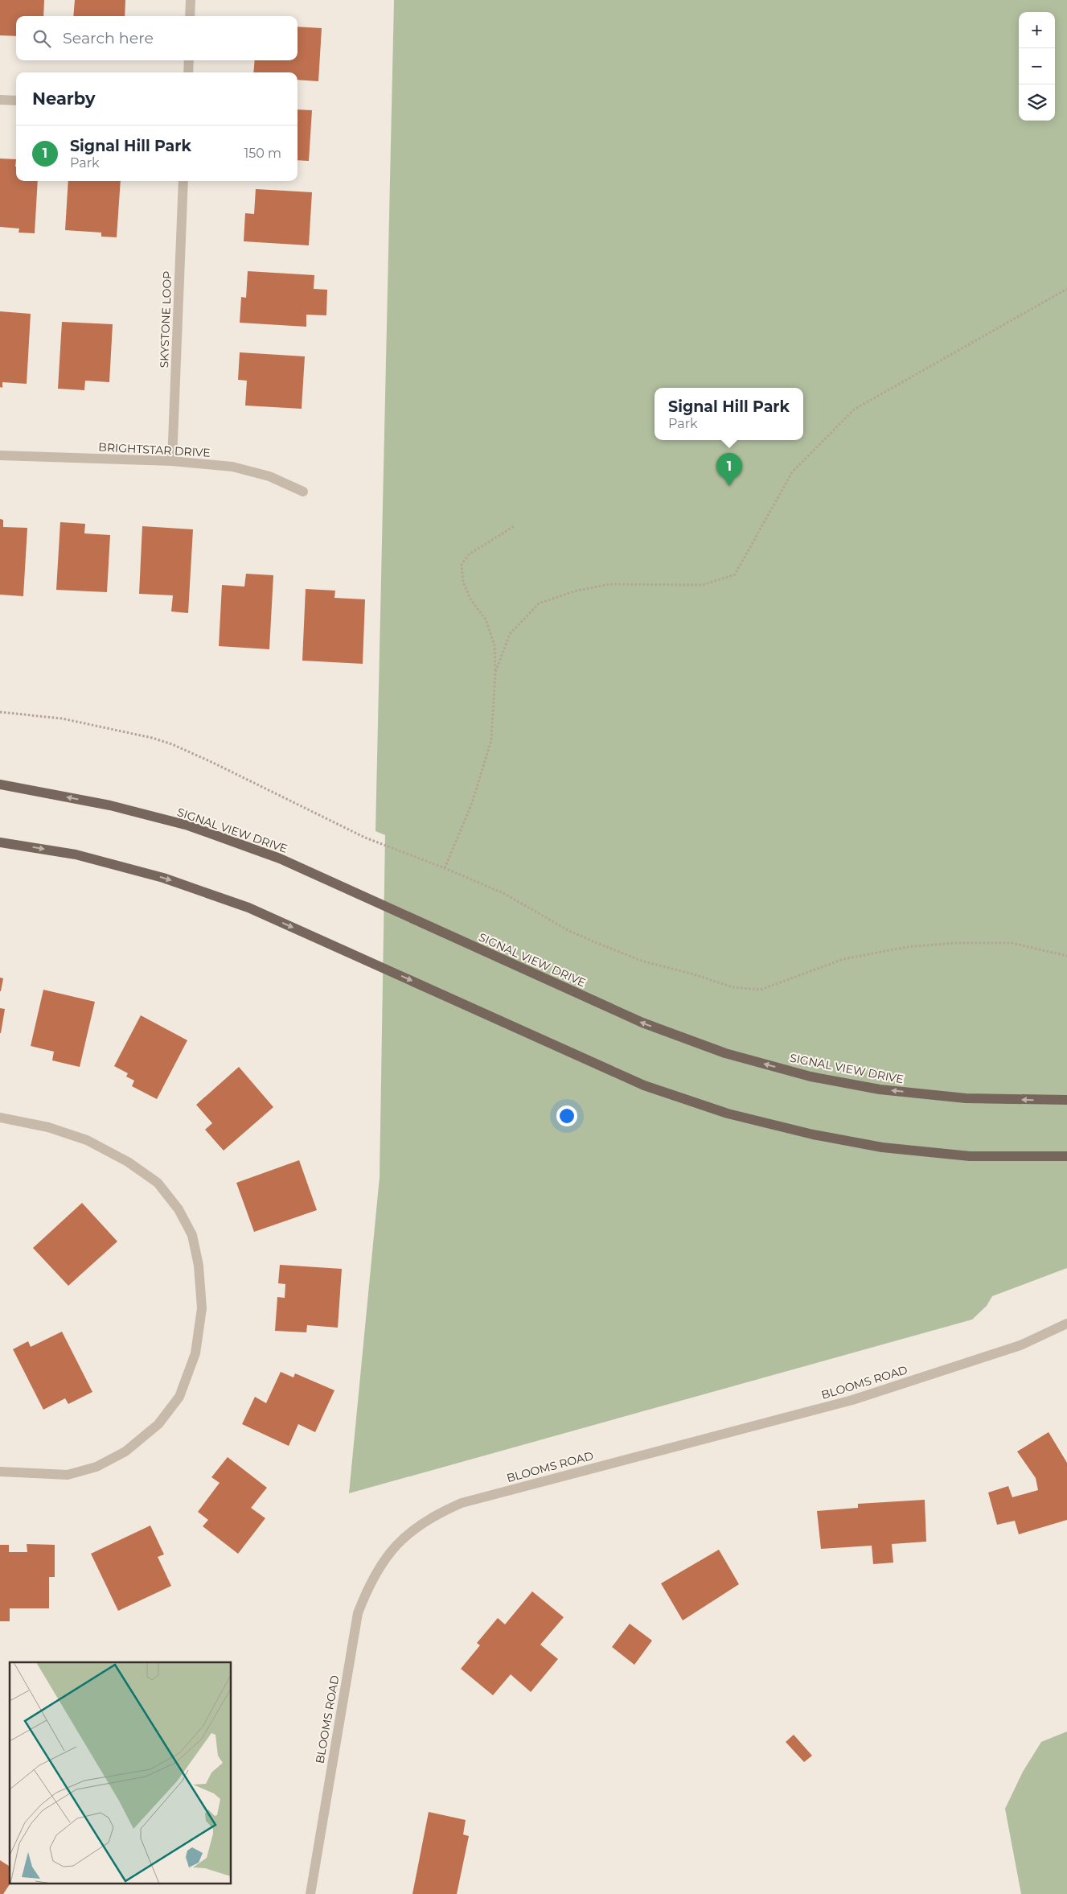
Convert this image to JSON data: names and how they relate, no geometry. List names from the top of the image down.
{
  "streets": {
    "main road": ["SIGNAL VIEW DRIVE"],
    "street": ["SKYSTONE LOOP", "BRIGHTSTAR DRIVE", "BLOOMS ROAD"]
  },
  "crossings": [
    ["SKYSTONE LOOP", "BRIGHTSTAR DRIVE"]
  ],
  "page": {
    "map_buttons": ["+", "−"],
    "search": "Search here",
    "heading": "Nearby",
    "list": [
      {
        "mark": "1",
        "name": "Signal Hill Park",
        "note": "Park",
        "value": "150 m"
      }
    ],
    "popup": ["Signal Hill Park", "Park"],
    "pins": "1"
  }
}
